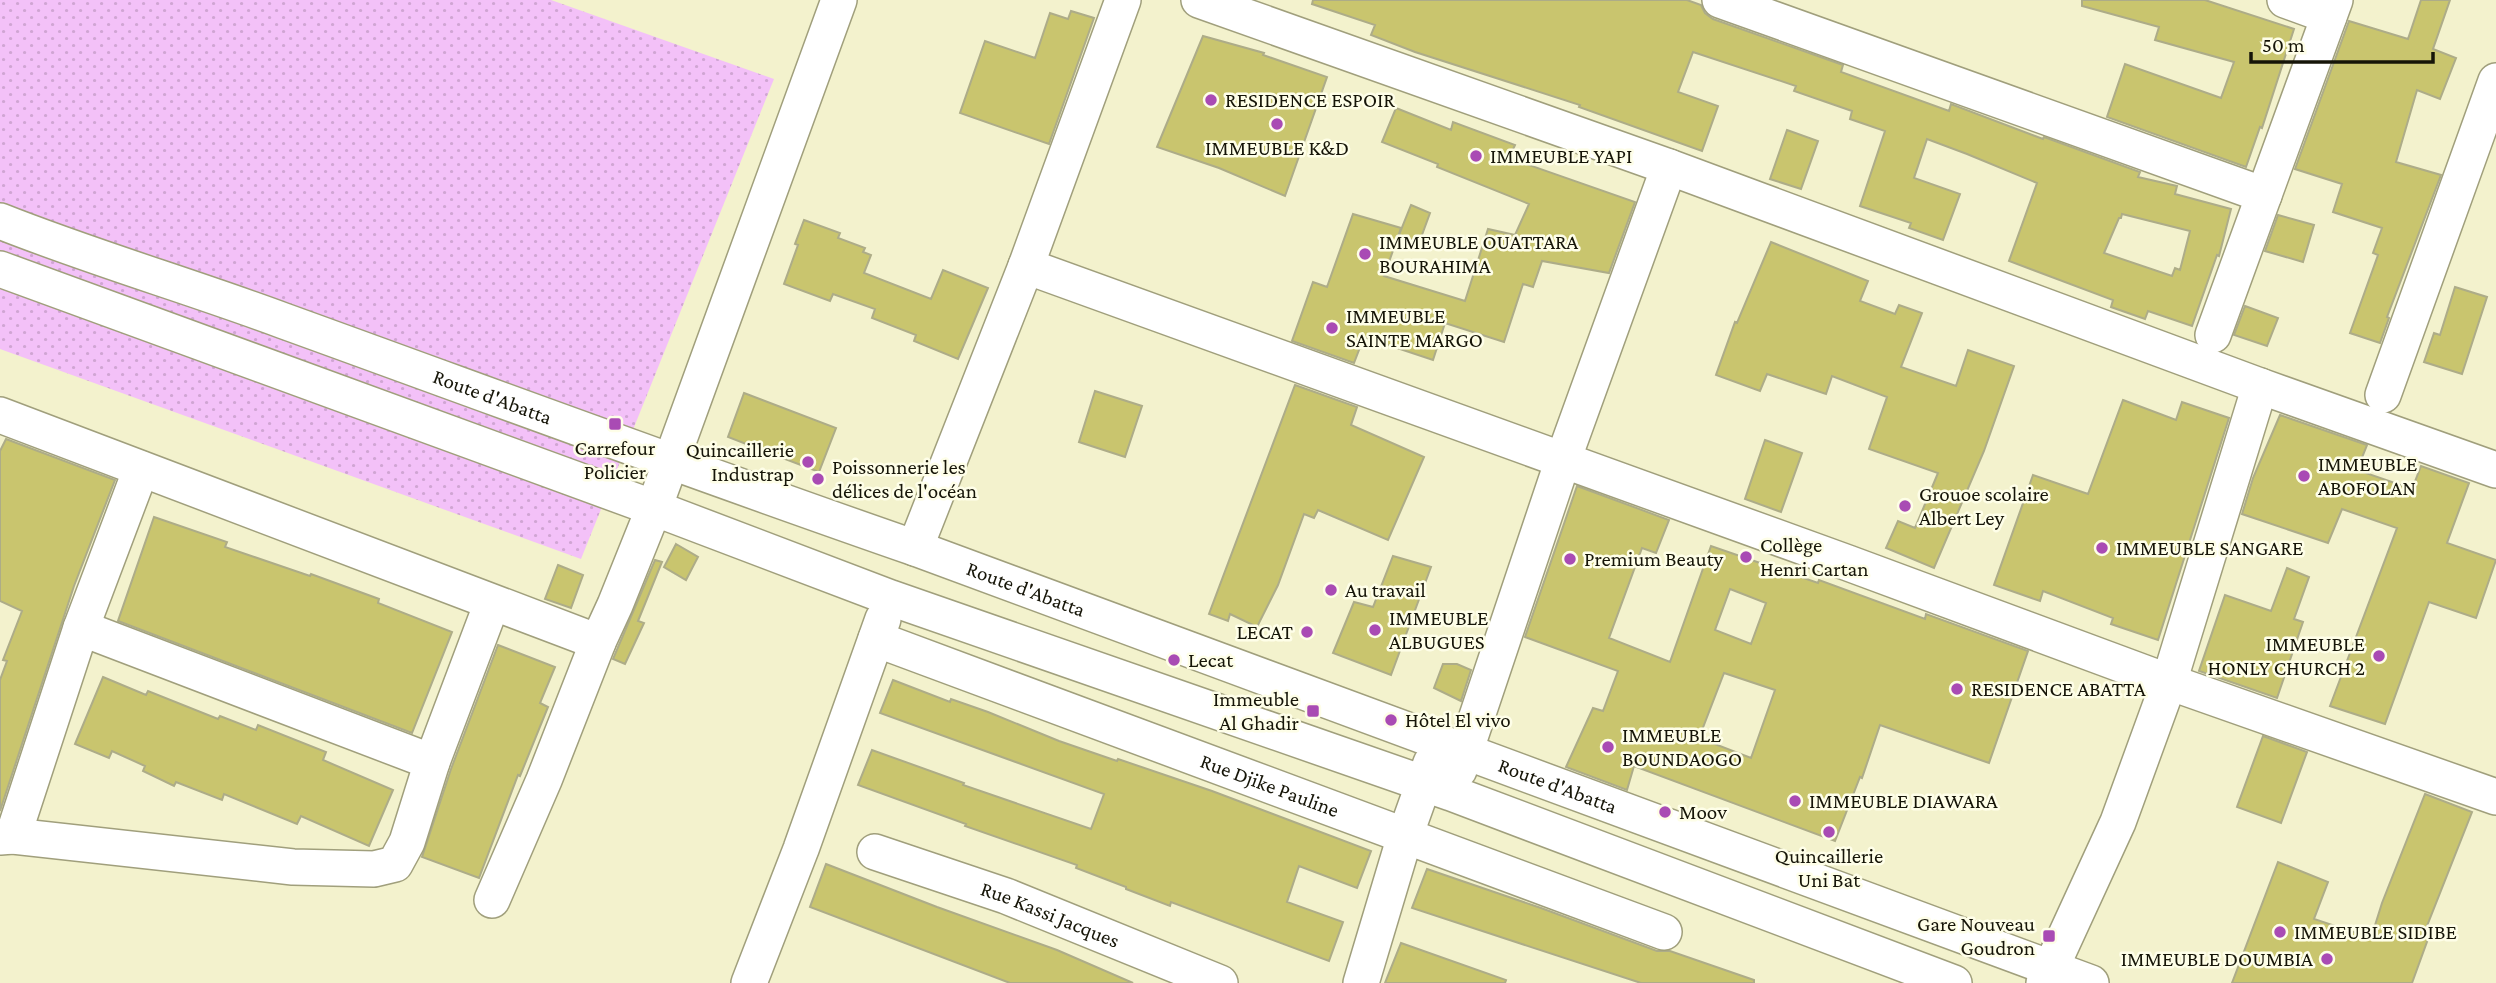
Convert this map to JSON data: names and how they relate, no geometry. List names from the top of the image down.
{
  "streets": {
    "street": ["Route d'Abatta", "Rue Djike Pauline", "Rue Kassi Jacques"]
  },
  "places": {
    "other": [
      "RESIDENCE ESPOIR",
      "IMMEUBLE K&D",
      "IMMEUBLE YAPI",
      "IMMEUBLE OUATTARA BOURAHIMA",
      "IMMEUBLE SAINTE MARGO",
      "Quincaillerie Industrap",
      "IMMEUBLE ABOFOLAN",
      "Poissonnerie les délices de l'océan",
      "Grouoe scolaire Albert Ley",
      "IMMEUBLE SANGARE",
      "Collège Henri Cartan",
      "Premium Beauty",
      "Au travail",
      "IMMEUBLE ALBUGUES",
      "LECAT",
      "IMMEUBLE HONLY CHURCH 2",
      "Lecat",
      "RESIDENCE ABATTA",
      "Hôtel El vivo",
      "IMMEUBLE BOUNDAOGO",
      "IMMEUBLE DIAWARA",
      "Moov",
      "Quincaillerie Uni Bat",
      "IMMEUBLE SIDIBE",
      "IMMEUBLE DOUMBIA"
    ],
    "transit": ["Carrefour Policier", "Immeuble Al Ghadir", "Gare Nouveau Goudron"]
  },
  "scale_bar": "50 m"
}
